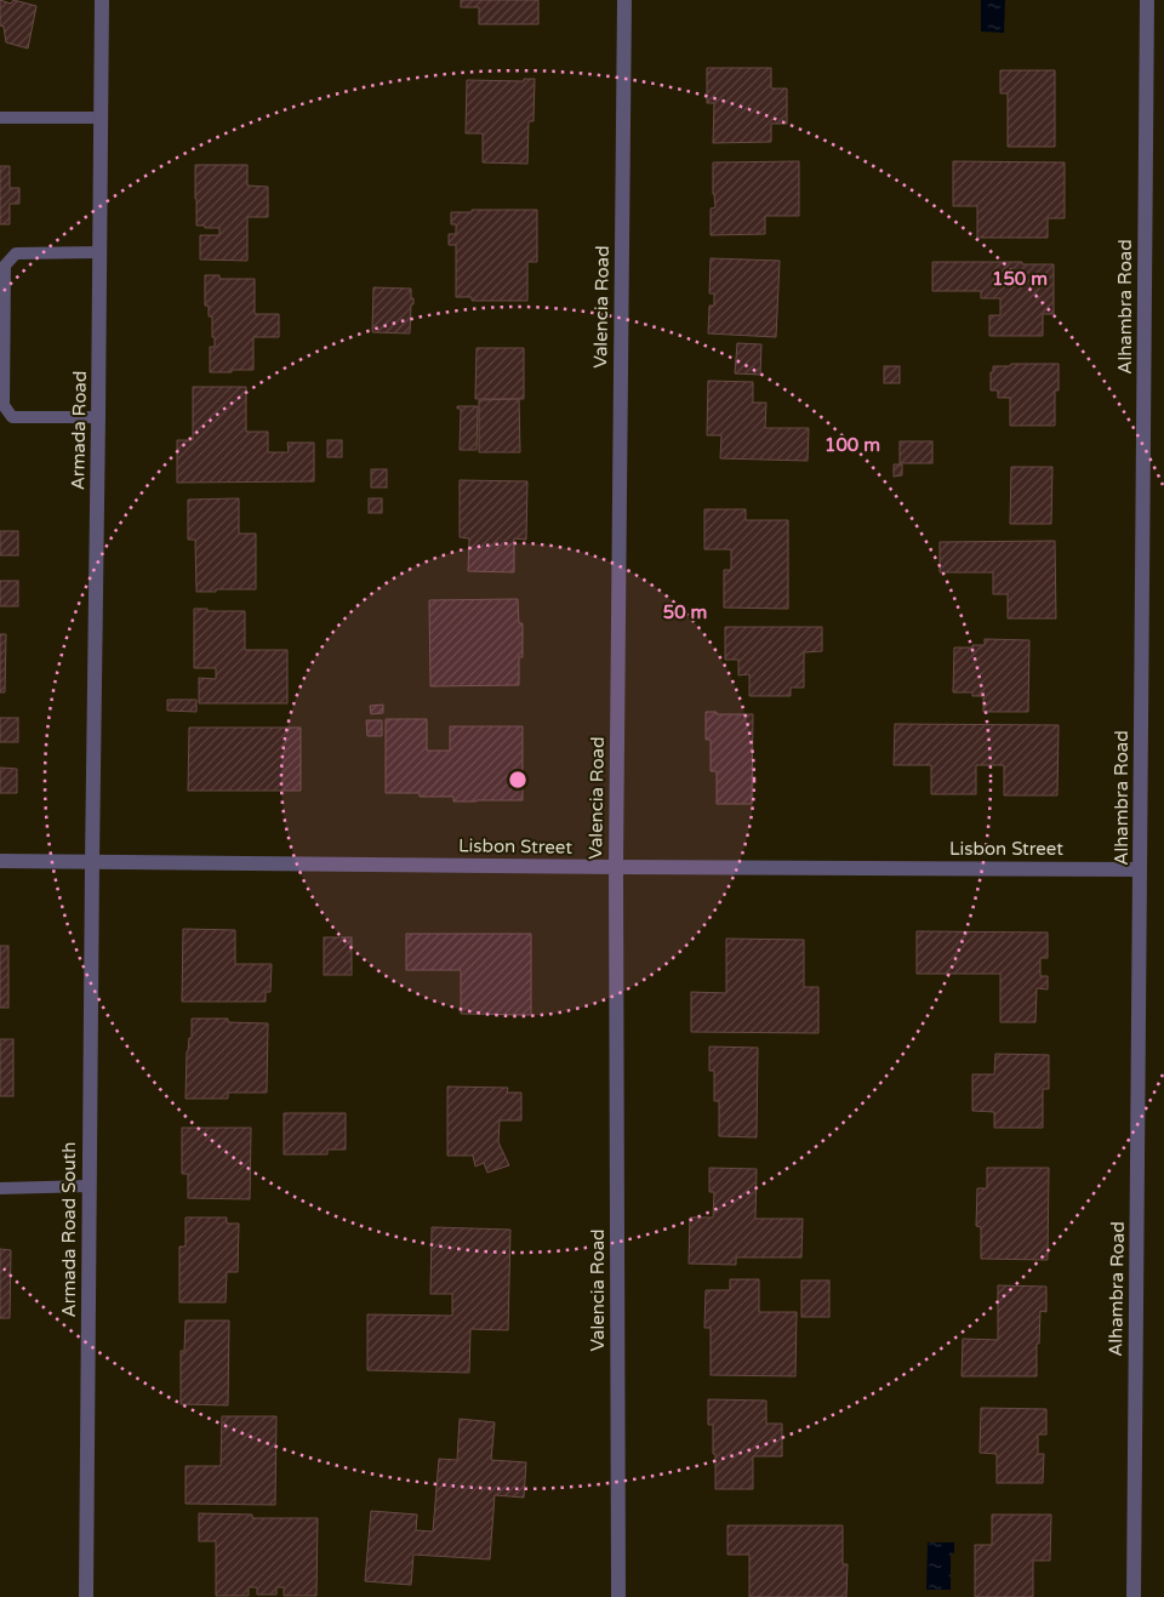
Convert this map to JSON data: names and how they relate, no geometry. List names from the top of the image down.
{
  "streets": {
    "street": [
      "Valencia Road",
      "Alhambra Road",
      "Armada Road",
      "Lisbon Street",
      "Armada Road South"
    ]
  },
  "crossings": [
    ["Valencia Road", "Lisbon Street"],
    ["Alhambra Road", "Lisbon Street"],
    ["Armada Road", "Lisbon Street"],
    ["Armada Road", "Armada Road South"],
    ["Lisbon Street", "Armada Road South"]
  ],
  "rings": ["150 m", "100 m", "50 m"]
}
